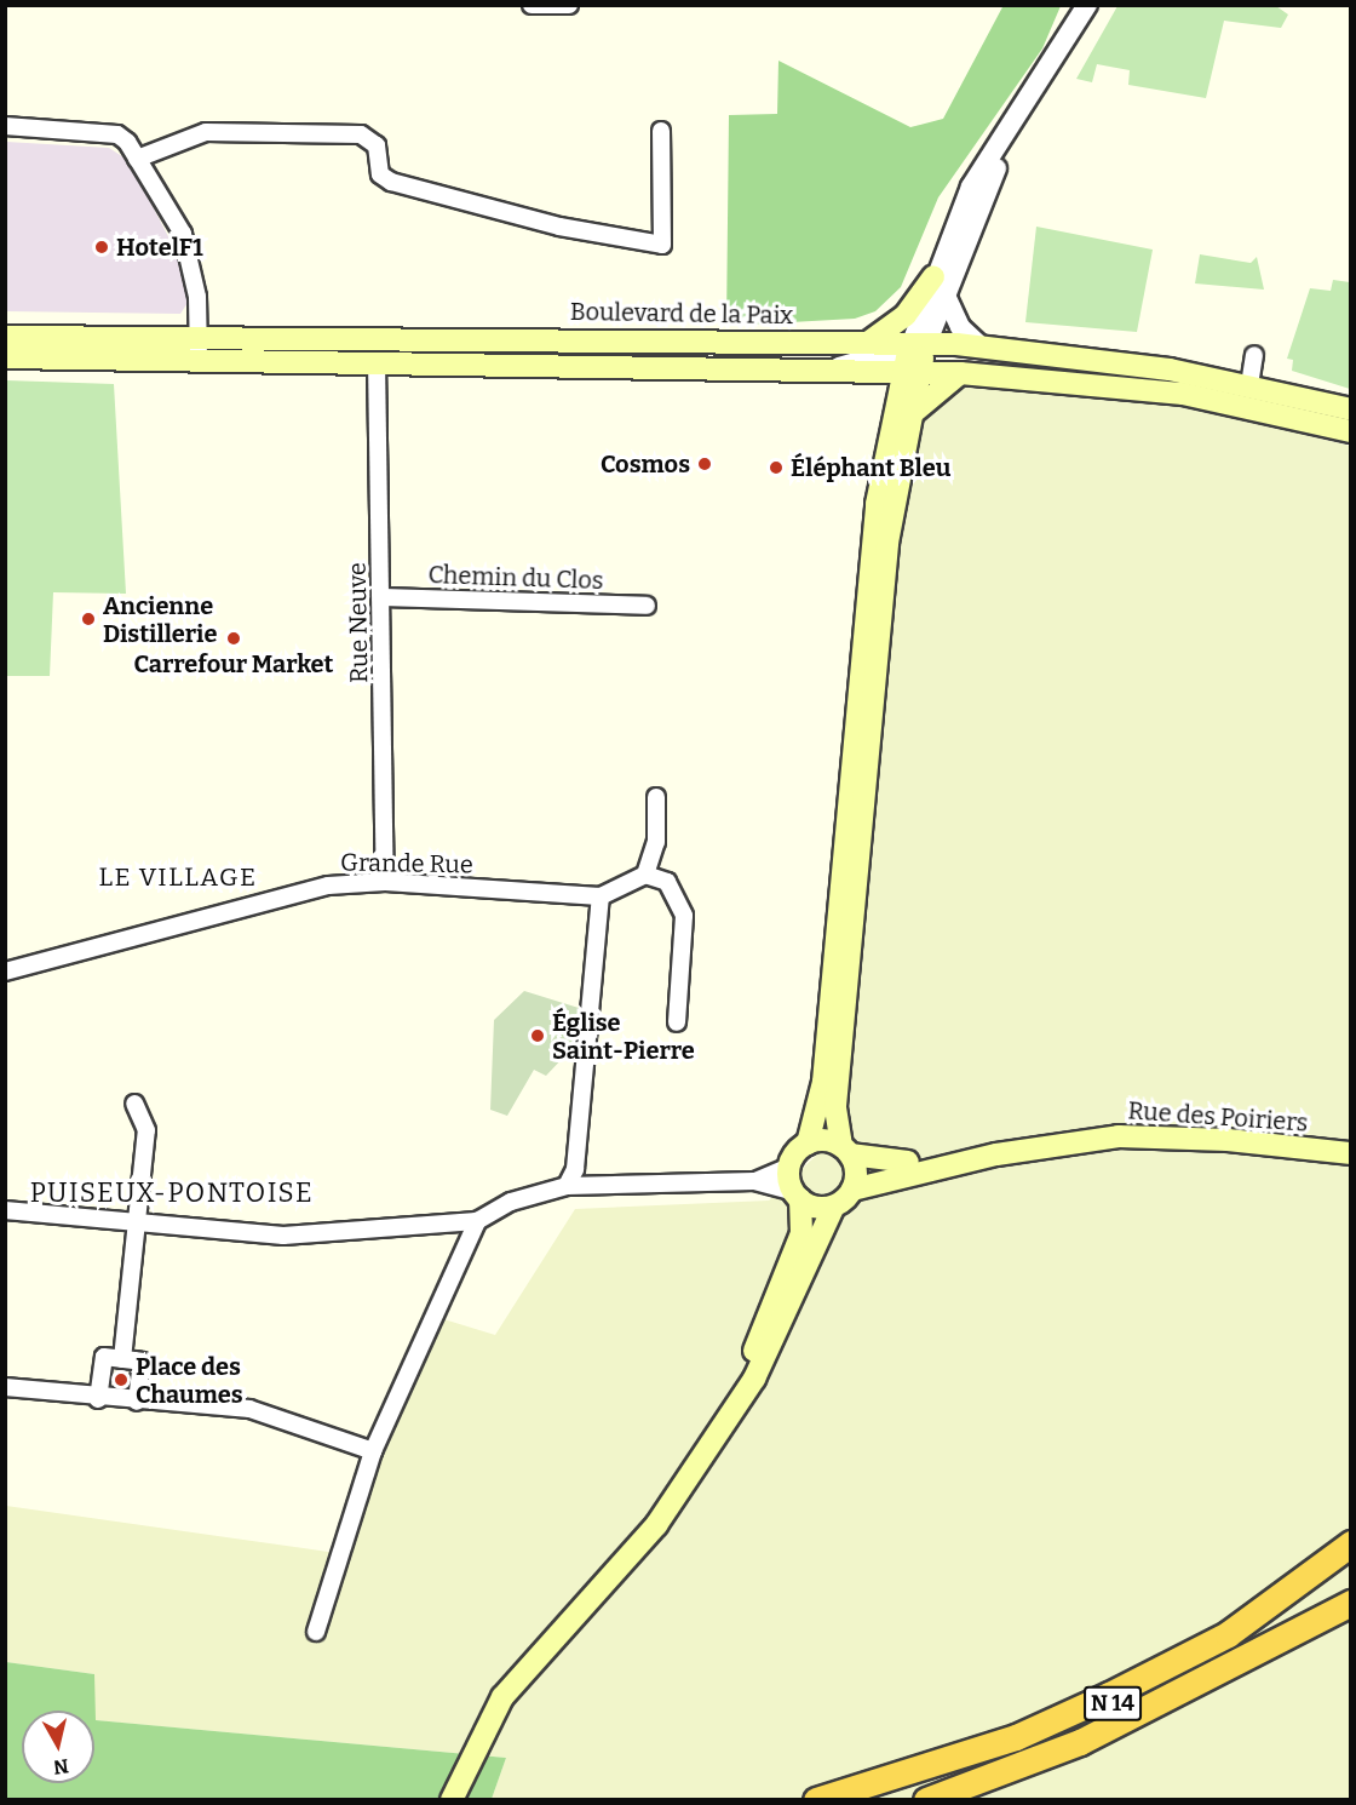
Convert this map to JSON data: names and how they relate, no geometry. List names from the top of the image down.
{
  "streets": {
    "highway": ["N 14"],
    "main road": ["Boulevard de la Paix", "Rue des Poiriers"],
    "street": ["Chemin du Clos", "Rue Neuve", "Grande Rue"]
  },
  "crossings": [
    ["Chemin du Clos", "Rue Neuve"],
    ["Rue Neuve", "Grande Rue"]
  ],
  "districts": ["LE VILLAGE", "PUISEUX-PONTOISE"],
  "places": [
    "HotelF1",
    "Cosmos",
    "Éléphant Bleu",
    "Ancienne Distillerie",
    "Carrefour Market",
    "Église Saint-Pierre",
    "Place des Chaumes"
  ],
  "north": "bottom"
}
